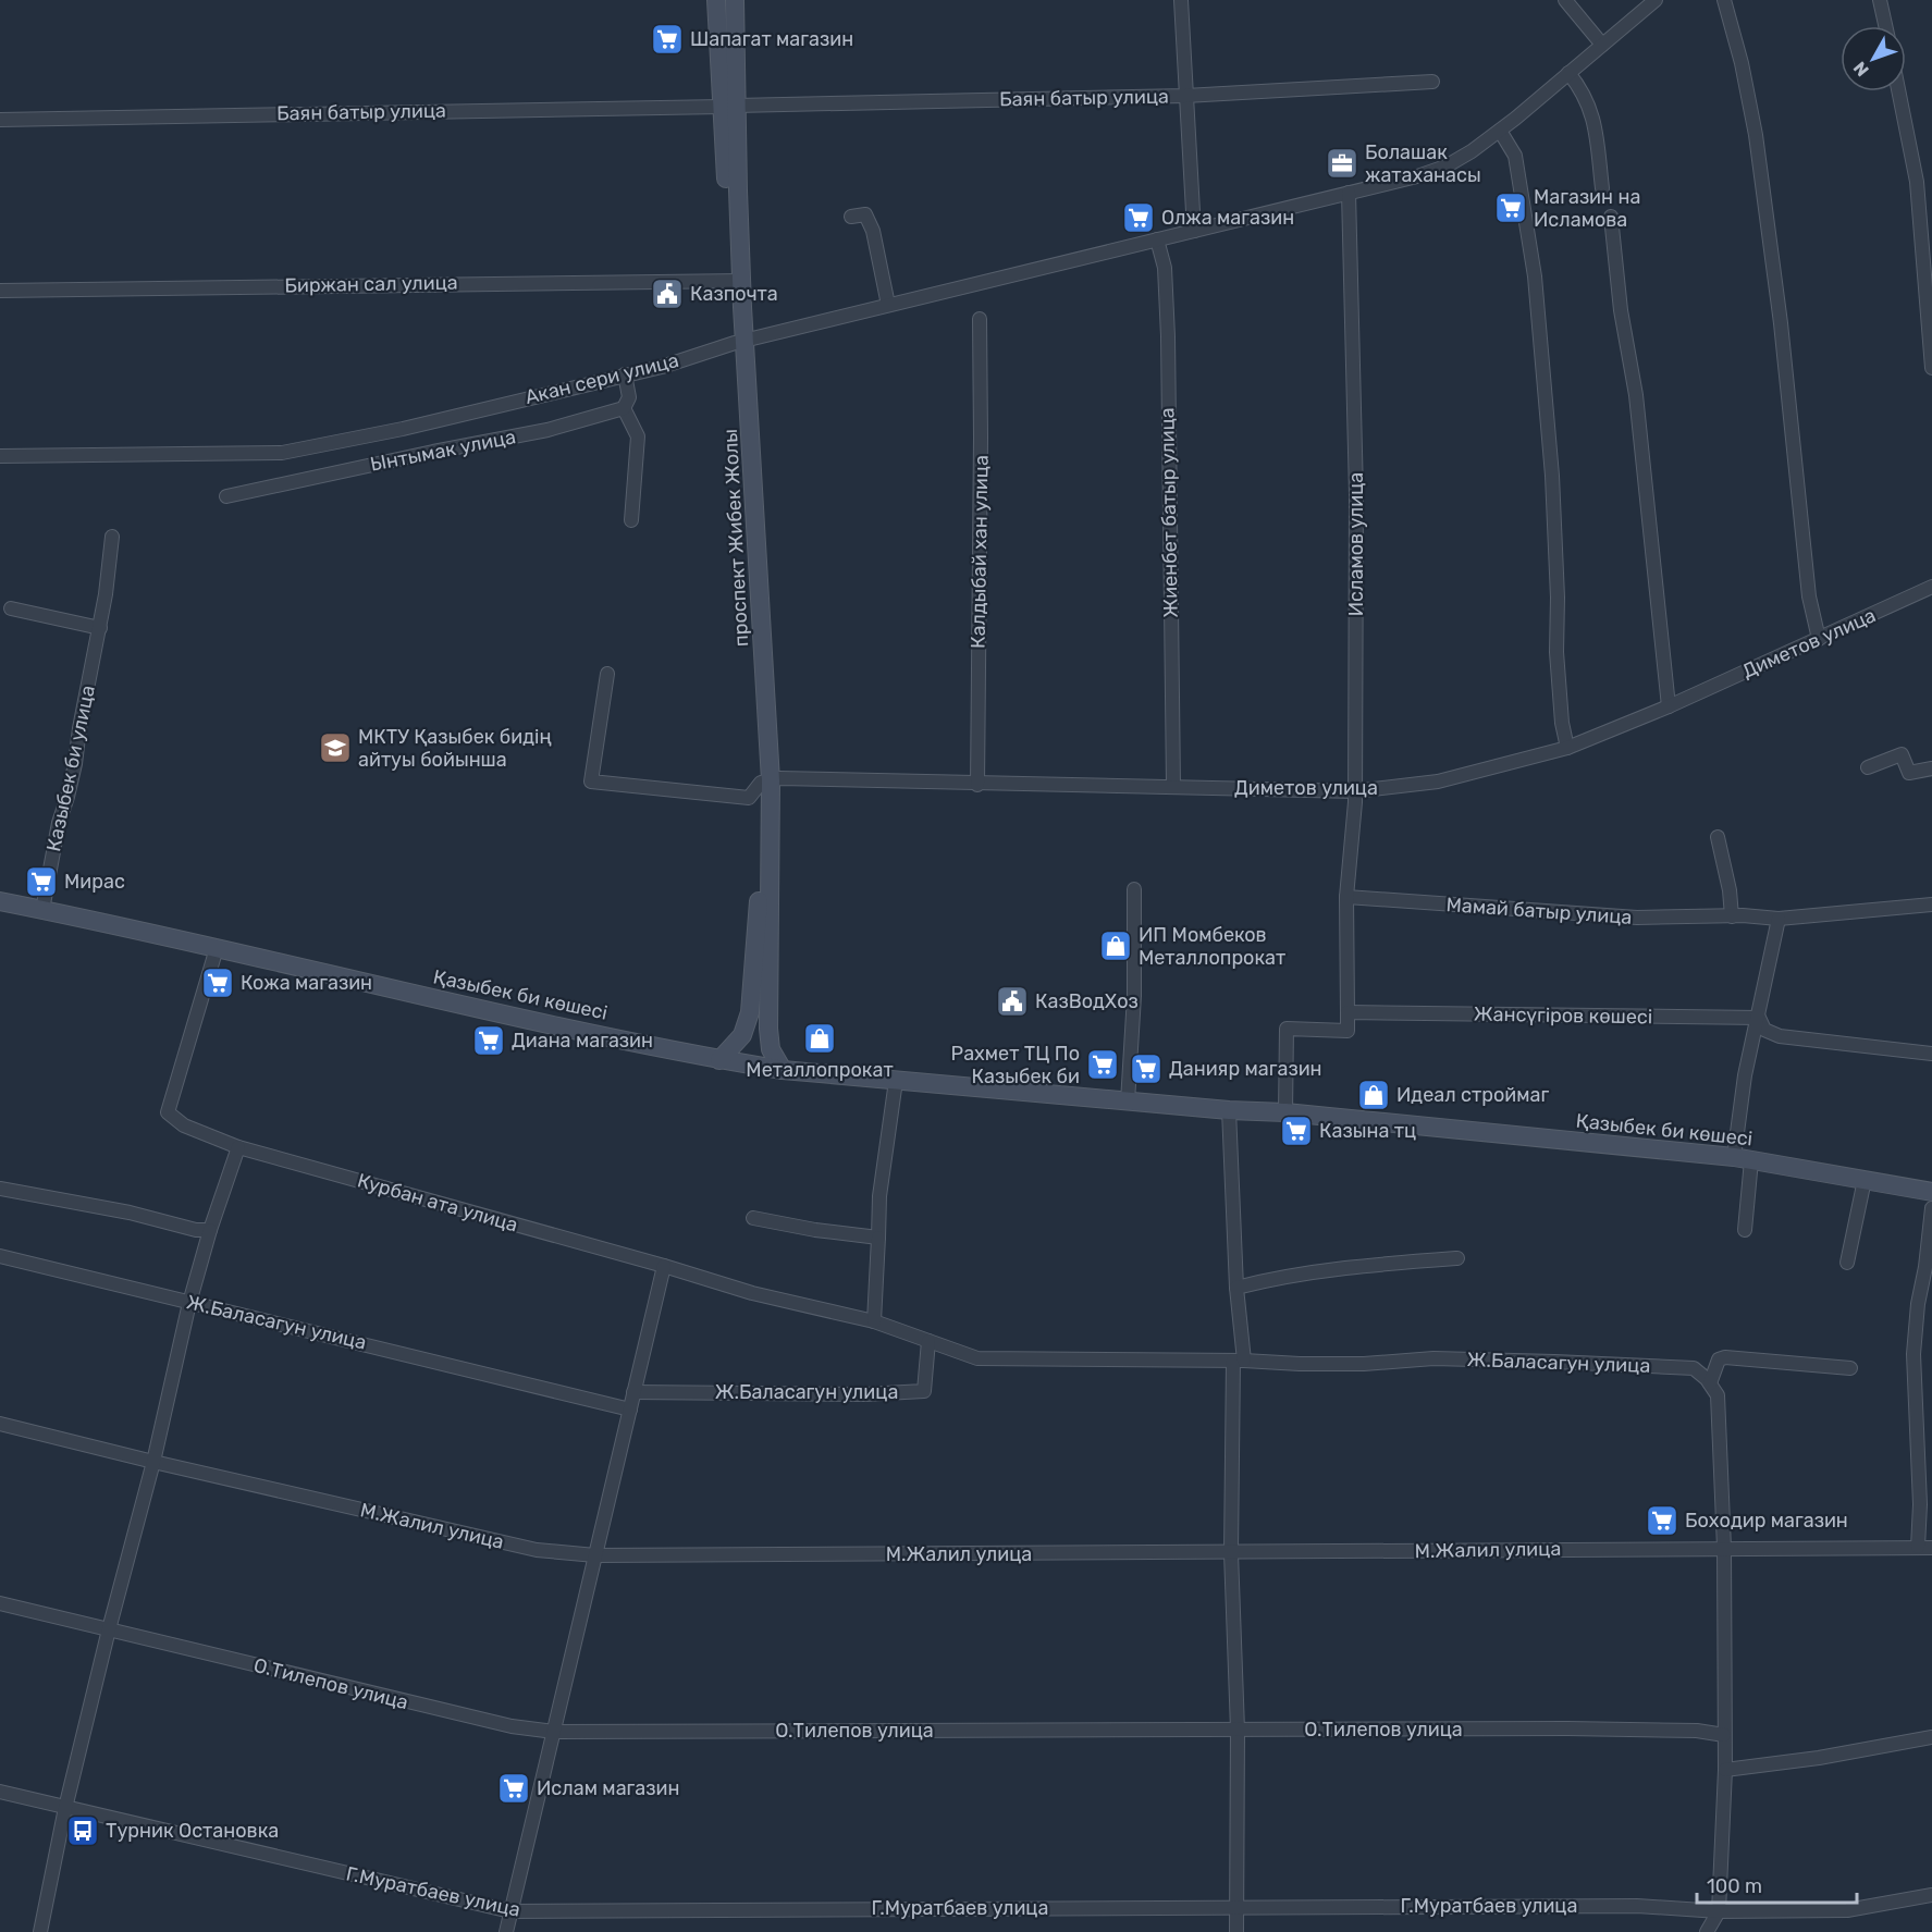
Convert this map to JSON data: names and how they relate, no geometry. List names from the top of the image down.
{
  "streets": {
    "main road": ["проспект Жибек Жолы", "Қазыбек би көшесі"],
    "street": [
      "Баян батыр улица",
      "Биржан сал улица",
      "Акан сери улица",
      "Ынтымак улица",
      "Жиенбет батыр улица",
      "Исламов улица",
      "Калдыбай хан улица",
      "Диметов улица",
      "Казыбек би улица",
      "Мамай батыр улица",
      "Жансүгіров көшесі",
      "Курбан ата улица",
      "Ж.Баласагун улица",
      "М.Жалил улица",
      "О.Тилепов улица",
      "Г.Муратбаев улица"
    ]
  },
  "crossings": [
    ["Баян батыр улица", "проспект Жибек Жолы"],
    ["Биржан сал улица", "проспект Жибек Жолы"],
    ["Акан сери улица", "Жиенбет батыр улица"],
    ["Акан сери улица", "проспект Жибек Жолы"],
    ["Акан сери улица", "Исламов улица"],
    ["Жиенбет батыр улица", "Диметов улица"],
    ["проспект Жибек Жолы", "Диметов улица"],
    ["проспект Жибек Жолы", "Қазыбек би көшесі"],
    ["Исламов улица", "Диметов улица"],
    ["Исламов улица", "Мамай батыр улица"],
    ["Исламов улица", "Жансүгіров көшесі"],
    ["Калдыбай хан улица", "Диметов улица"],
    ["Казыбек би улица", "Қазыбек би көшесі"],
    ["Курбан ата улица", "Ж.Баласагун улица"]
  ],
  "places": {
    "supermarket": [
      "Шапагат магазин",
      "Магазин на Исламова",
      "Олжа магазин",
      "Мирас",
      "Кожа магазин",
      "Диана магазин",
      "Рахмет ТЦ По Казыбек би",
      "Данияр магазин",
      "Казына тц",
      "Боходир магазин",
      "Ислам магазин"
    ],
    "office": ["Болашак жатаханасы"],
    "public building": ["Казпочта", "КазВодХоз"],
    "school or university": ["МКТУ Қазыбек бидің айтуы бойынша"],
    "shop": ["ИП Момбеков Металлопрокат", "Металлопрокат", "Идеал строймаг"],
    "bus stop": ["Турник Остановка"]
  },
  "scale_bar": "100 m",
  "north": "bottom left"
}
